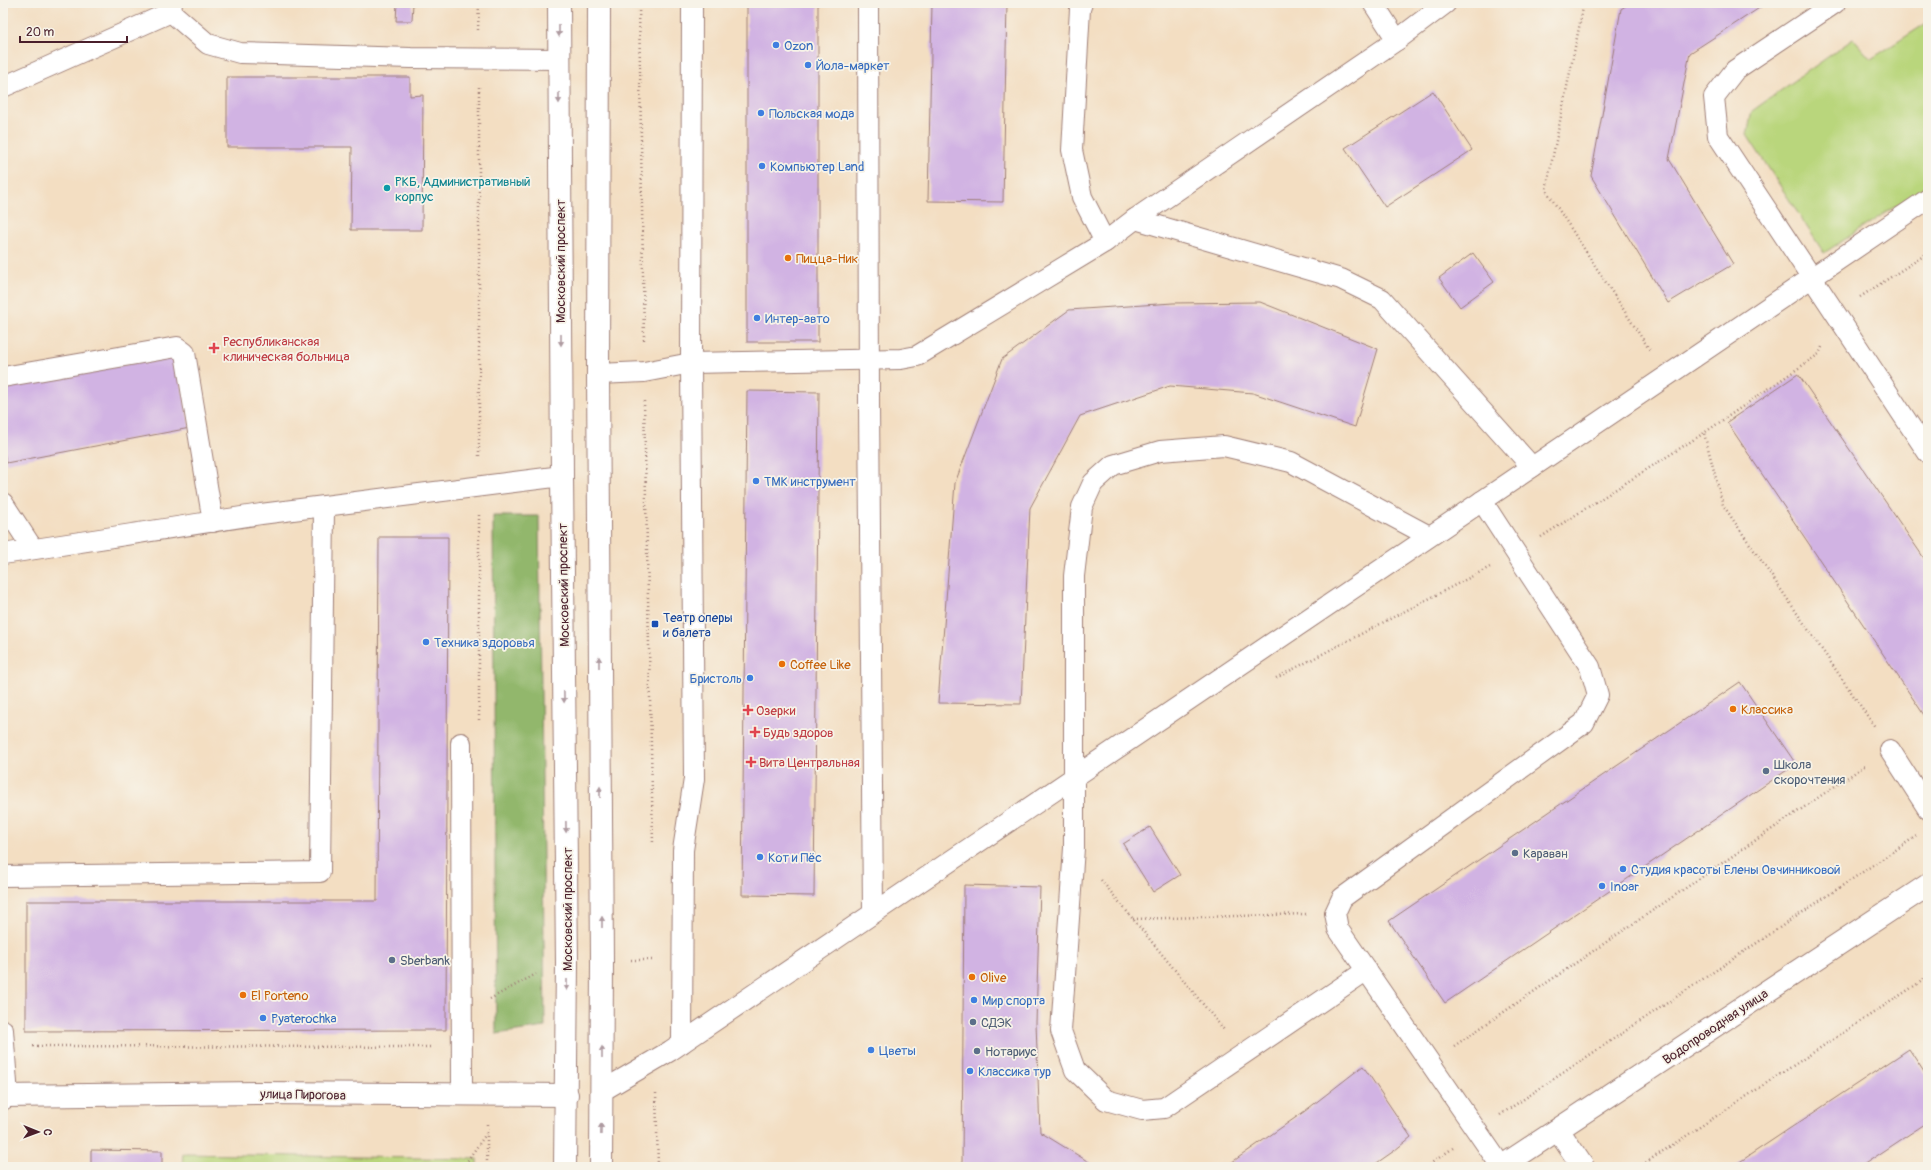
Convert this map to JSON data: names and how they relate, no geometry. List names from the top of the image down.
{
  "streets": {
    "main road": ["Московский проспект", "Водопроводная улица", "улица Пирогова"]
  },
  "crossings": [
    ["Московский проспект", "улица Пирогова"]
  ],
  "places": {
    "other": [
      "Ozon",
      "Йола-маркет",
      "Польская мода",
      "Компьютер Land",
      "РКБ, Административный корпус",
      "Пицца-Ник",
      "Интер-авто",
      "ТМК инструмент",
      "Техника здоровья",
      "Coffee Like",
      "Бристоль",
      "Классика",
      "Школа скорочтения",
      "Караван",
      "Кот и Пёс",
      "Студия красоты Елены Овчинниковой",
      "Inoar",
      "Sberbank",
      "Olive",
      "El Porteno",
      "Мир спорта",
      "Pyaterochka",
      "СДЭК",
      "Цветы",
      "Нотариус",
      "Классика тур"
    ],
    "health": [
      "Республиканская клиническая больница",
      "Озерки",
      "Будь здоров",
      "Вита Центральная"
    ],
    "transit": ["Театр оперы и балета"]
  },
  "scale_bar": "20 m",
  "north": "right"
}
